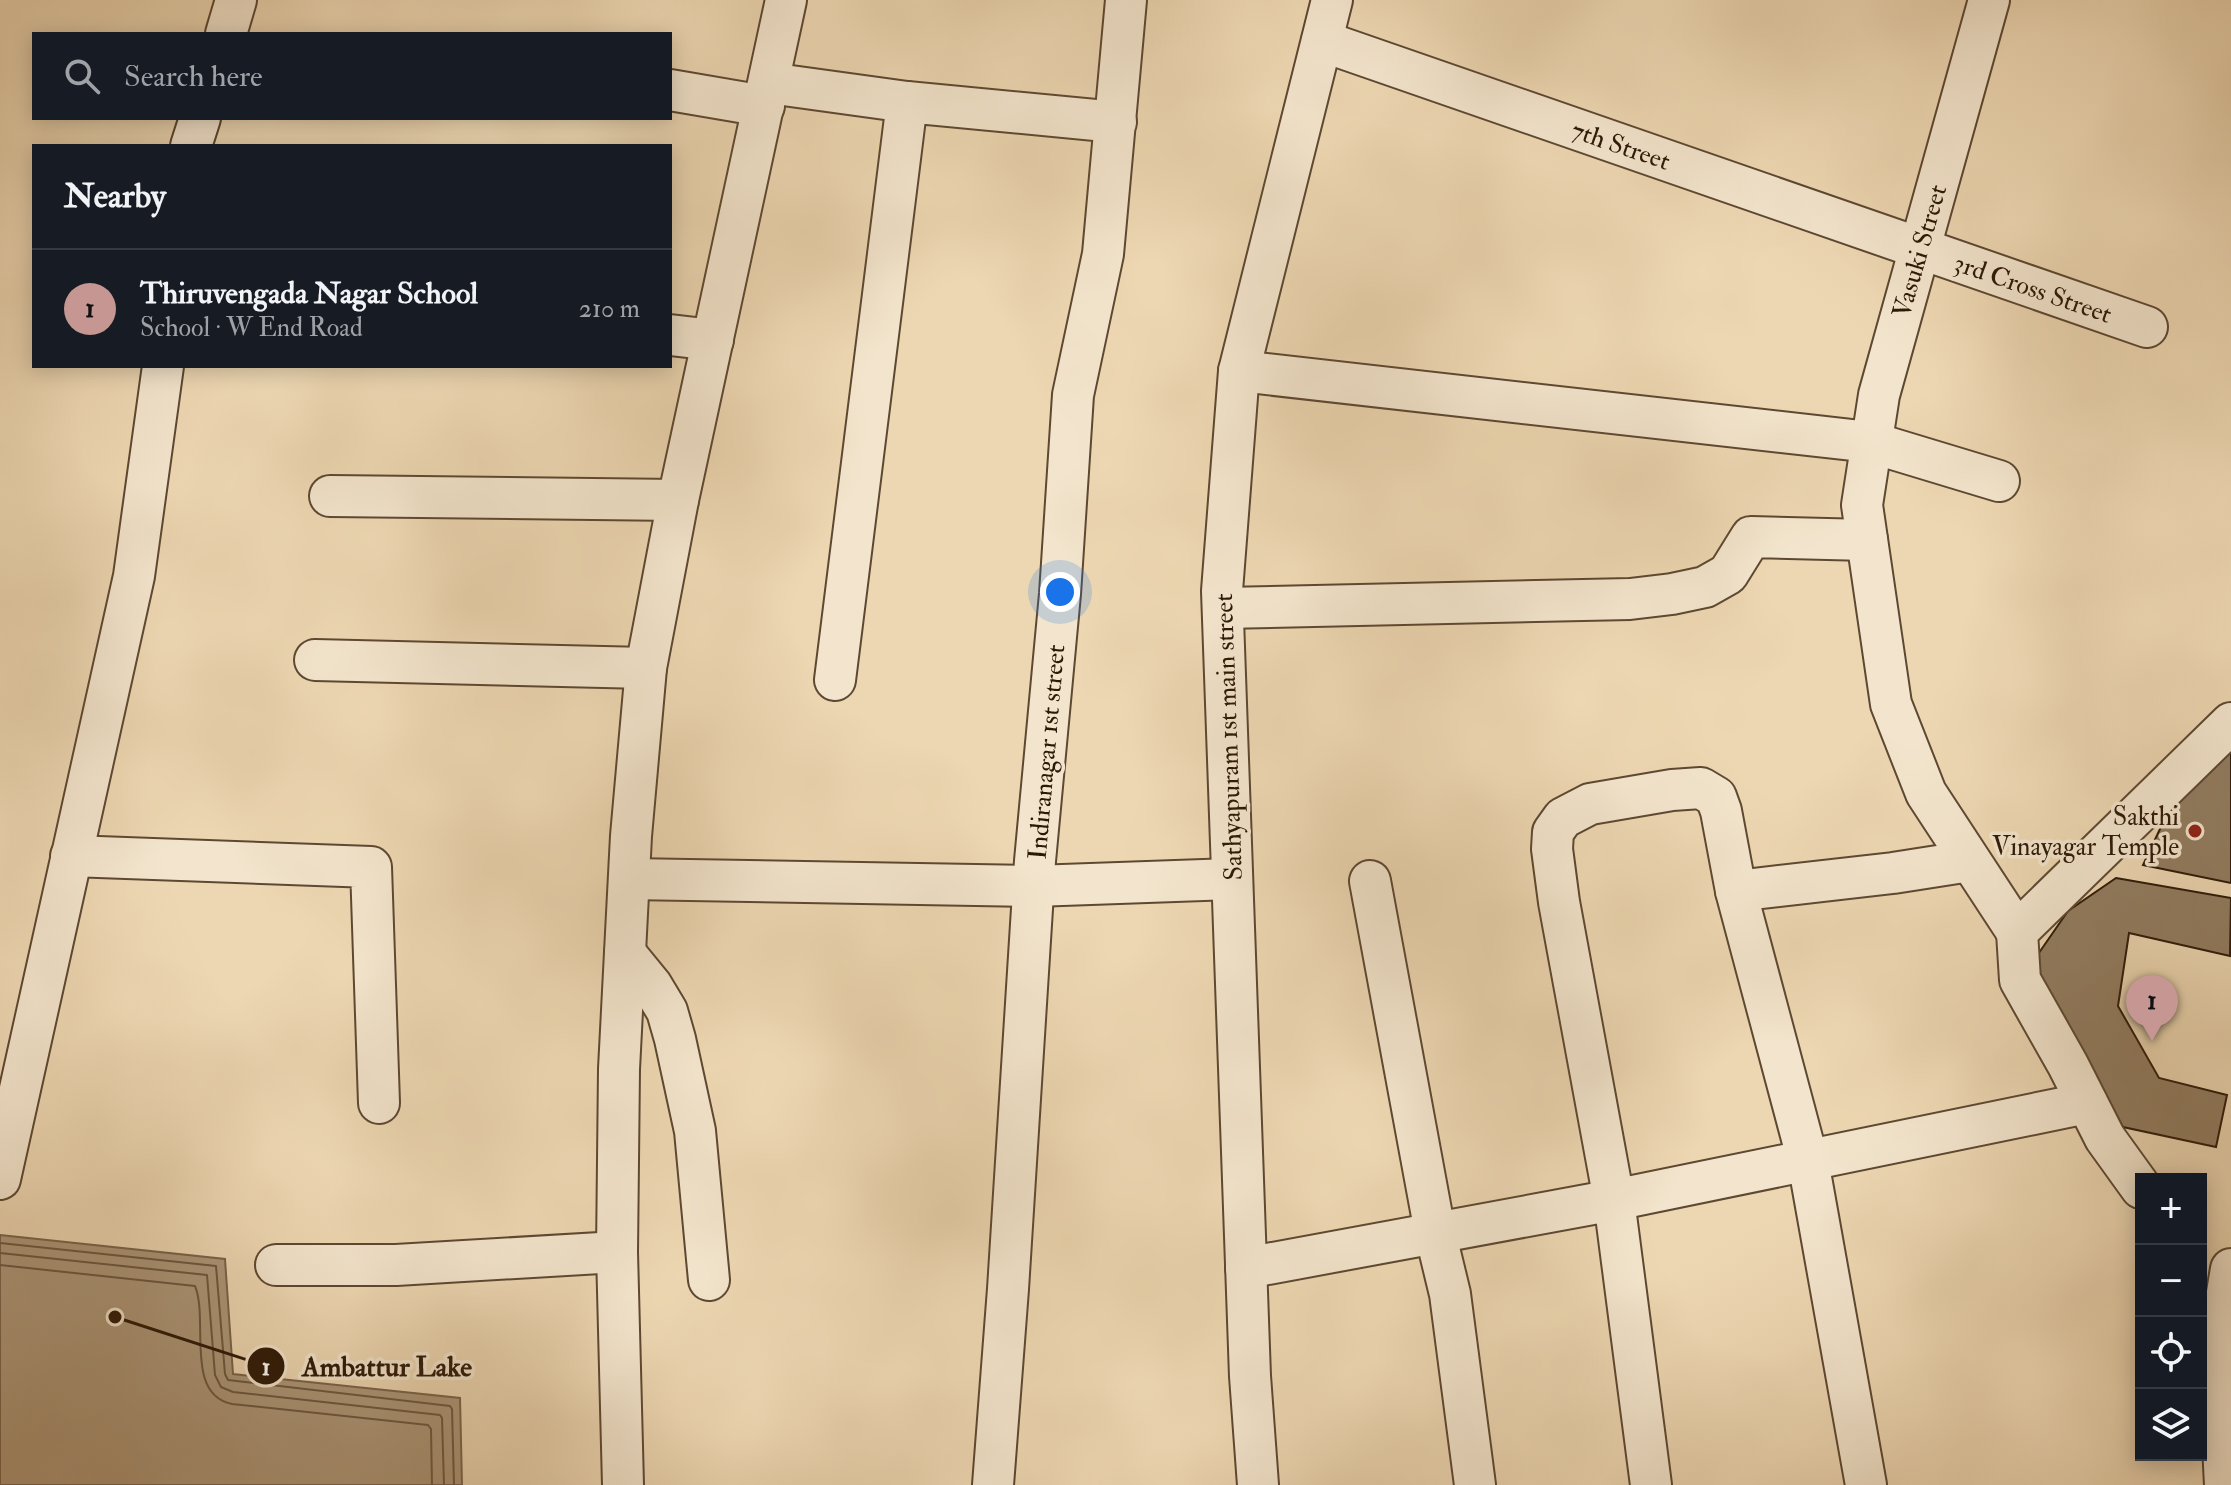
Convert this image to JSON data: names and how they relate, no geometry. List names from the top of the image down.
{
  "streets": {
    "street": [
      "7th Street",
      "Vasuki Street",
      "3rd Cross Street",
      "Sathyapuram 1st main street",
      "Indiranagar 1st street"
    ]
  },
  "crossings": [
    ["7th Street", "Vasuki Street"],
    ["7th Street", "3rd Cross Street"],
    ["7th Street", "Sathyapuram 1st main street"],
    ["Vasuki Street", "3rd Cross Street"]
  ],
  "places": ["Sakthi Vinayagar Temple", "Ambattur Lake"],
  "page": {
    "search": "Search here",
    "heading": "Nearby",
    "list": [
      {
        "mark": "1",
        "name": "Thiruvengada Nagar School",
        "note": "School · W End Road",
        "value": "210 m"
      }
    ],
    "pins": "1",
    "map_buttons": ["+", "−"]
  }
}
